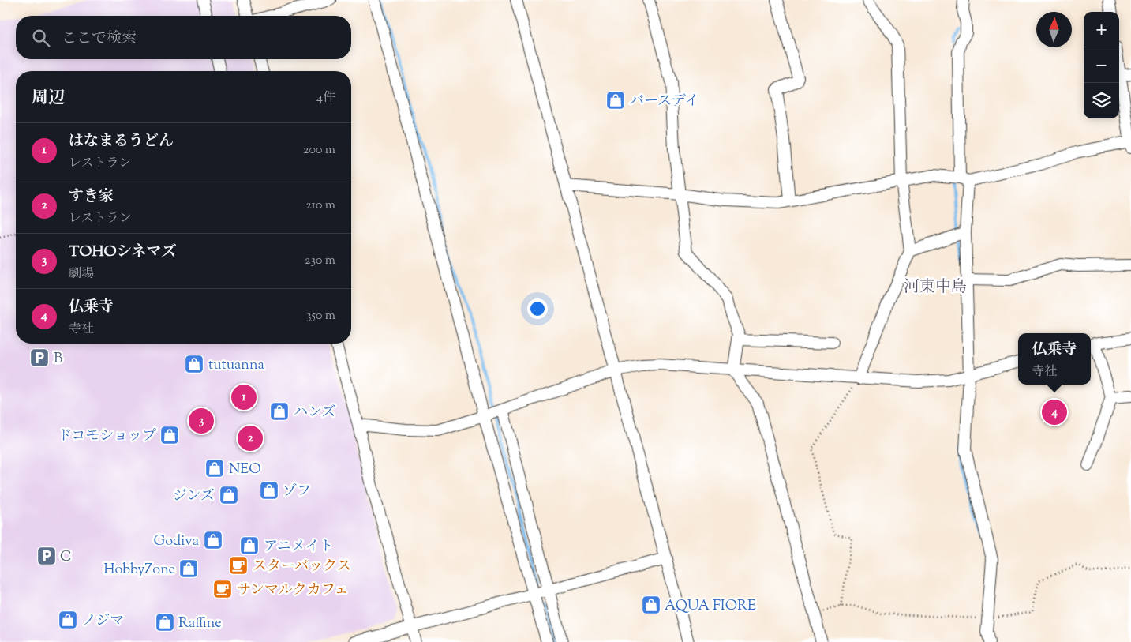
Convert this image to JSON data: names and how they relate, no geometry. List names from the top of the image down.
{
  "districts": ["河東中島"],
  "places": {
    "shop": [
      "バースデイ",
      "tutuanna",
      "ハンズ",
      "ドコモショップ",
      "NEO",
      "ゾフ",
      "ジンズ",
      "Godiva",
      "アニメイト",
      "HobbyZone",
      "AQUA FIORE",
      "ノジマ",
      "Raffine"
    ],
    "parking": ["B", "C"],
    "cafe": ["スターバックス", "サンマルクカフェ"]
  },
  "north": "top",
  "page": {
    "map_buttons": ["+", "−"],
    "search": "ここで検索",
    "heading": ["周辺", "4件"],
    "list": [
      {
        "mark": "1",
        "name": "はなまるうどん",
        "note": "レストラン",
        "value": "200 m"
      },
      {
        "mark": "2",
        "name": "すき家",
        "note": "レストラン",
        "value": "210 m"
      },
      {
        "mark": "3",
        "name": "TOHOシネマズ",
        "note": "劇場",
        "value": "230 m"
      },
      {
        "mark": "4",
        "name": "仏乗寺",
        "note": "寺社",
        "value": "350 m"
      }
    ],
    "popup": ["仏乗寺", "寺社"],
    "pins": [
      "1",
      "4",
      "3",
      "2"
    ]
  }
}
